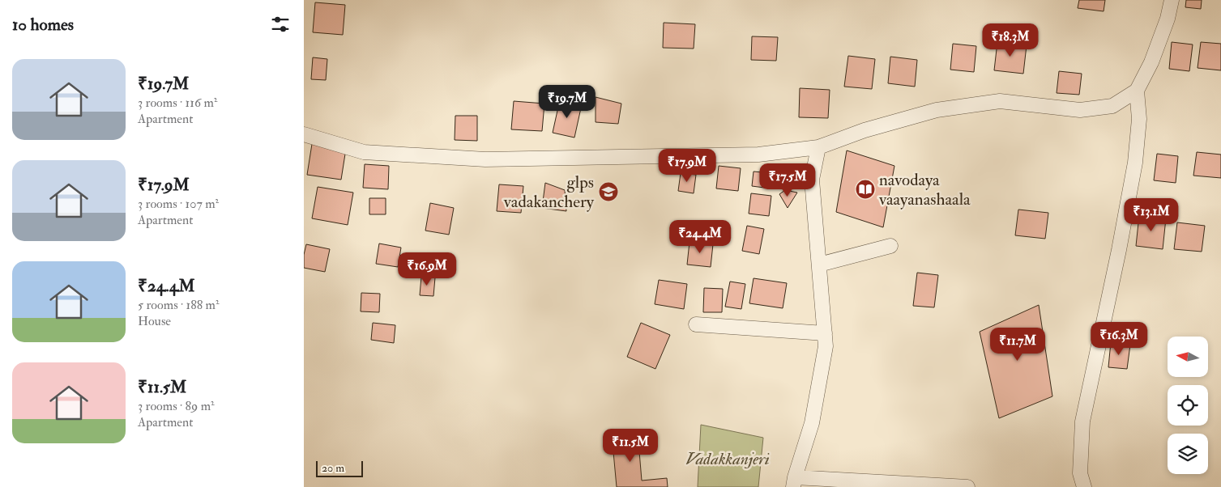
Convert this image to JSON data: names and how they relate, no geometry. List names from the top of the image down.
{
  "parks": ["Vadakkanjeri"],
  "places": {
    "library": ["navodaya vaayanashaala"],
    "school or university": ["glps vadakanchery"]
  },
  "scale_bar": "20 m",
  "north": "left",
  "page": {
    "heading": "10 homes",
    "price": [
      "₹18.3M",
      "₹19.7M",
      "₹17.9M",
      "₹17.5M",
      "₹13.1M",
      "₹24.4M",
      "₹16.9M",
      "₹16.3M",
      "₹11.7M",
      "₹11.5M"
    ],
    "list": [
      {
        "name": "₹19.7M",
        "note": "3 rooms · 116 m² · Apartment"
      },
      {
        "name": "₹17.9M",
        "note": "3 rooms · 107 m² · Apartment"
      },
      {
        "name": "₹24.4M",
        "note": "5 rooms · 188 m² · House"
      },
      {
        "name": "₹11.5M",
        "note": "3 rooms · 89 m² · Apartment"
      }
    ],
    "scale": "20 m"
  }
}
